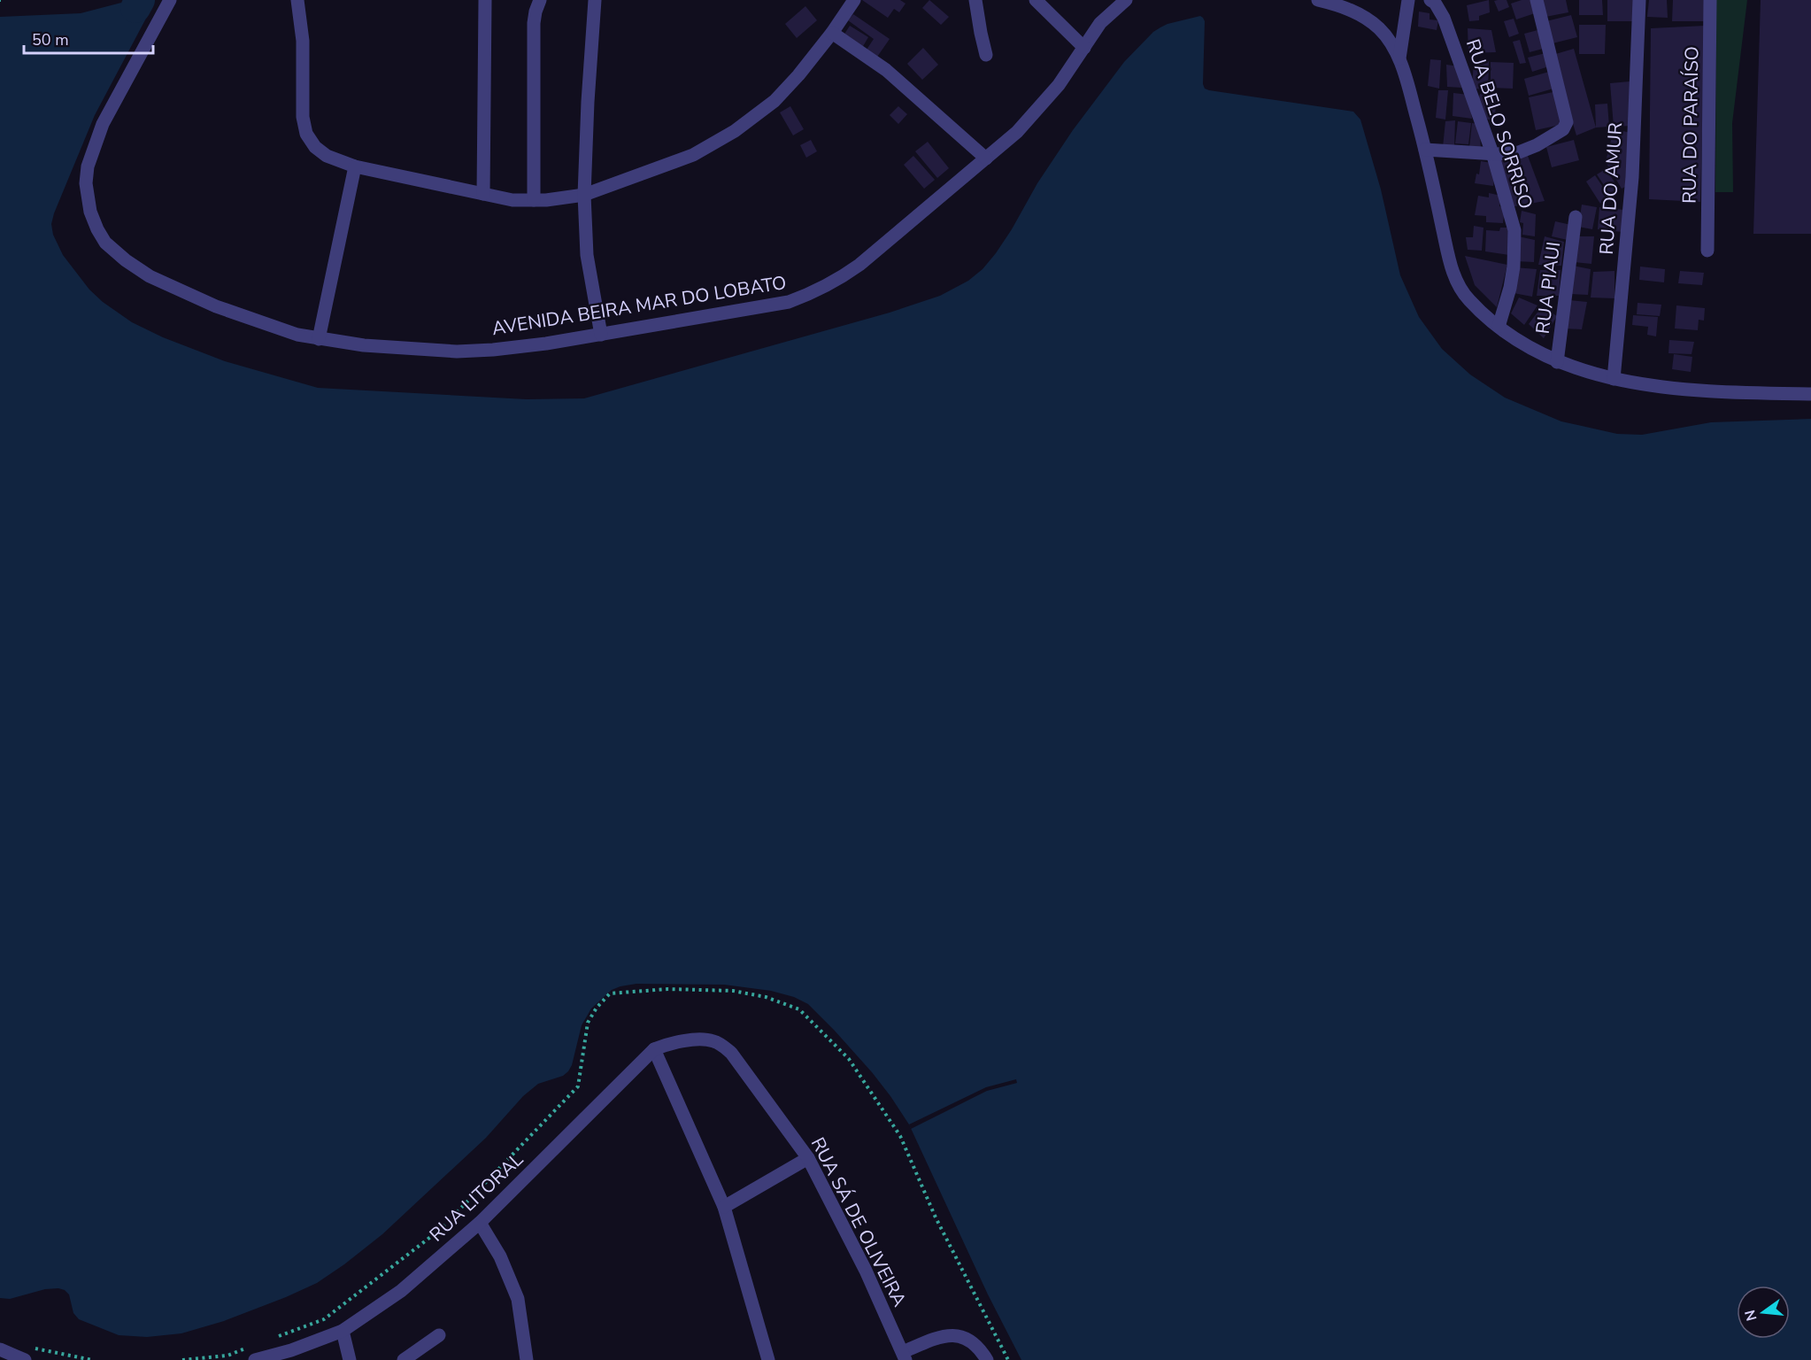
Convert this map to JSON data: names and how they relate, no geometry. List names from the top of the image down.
{
  "streets": {
    "street": [
      "RUA BELO SORRISO",
      "RUA DO PARAÍSO",
      "RUA DO AMUR",
      "RUA PIAUI",
      "AVENIDA BEIRA MAR DO LOBATO",
      "RUA LITORAL",
      "RUA SÁ DE OLIVEIRA"
    ]
  },
  "crossings": [
    ["RUA LITORAL", "RUA SÁ DE OLIVEIRA"]
  ],
  "scale_bar": "50 m",
  "north": "left"
}
